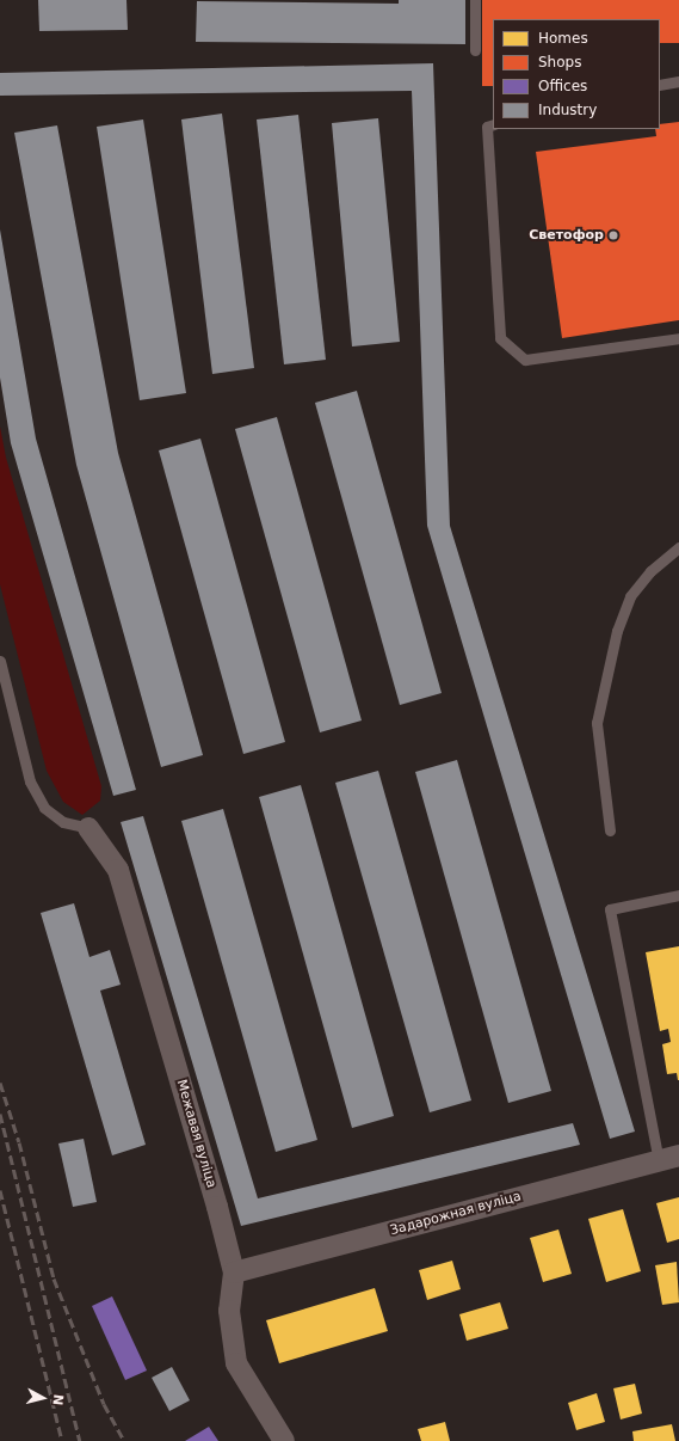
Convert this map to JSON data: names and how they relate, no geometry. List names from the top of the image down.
{
  "streets": {
    "street": ["Межавая вуліца", "Задарожная вуліца"]
  },
  "crossings": [
    ["Межавая вуліца", "Задарожная вуліца"]
  ],
  "places": ["Светофор"],
  "legend": [
    "Homes",
    "Shops",
    "Offices",
    "Industry"
  ],
  "north": "right"
}
